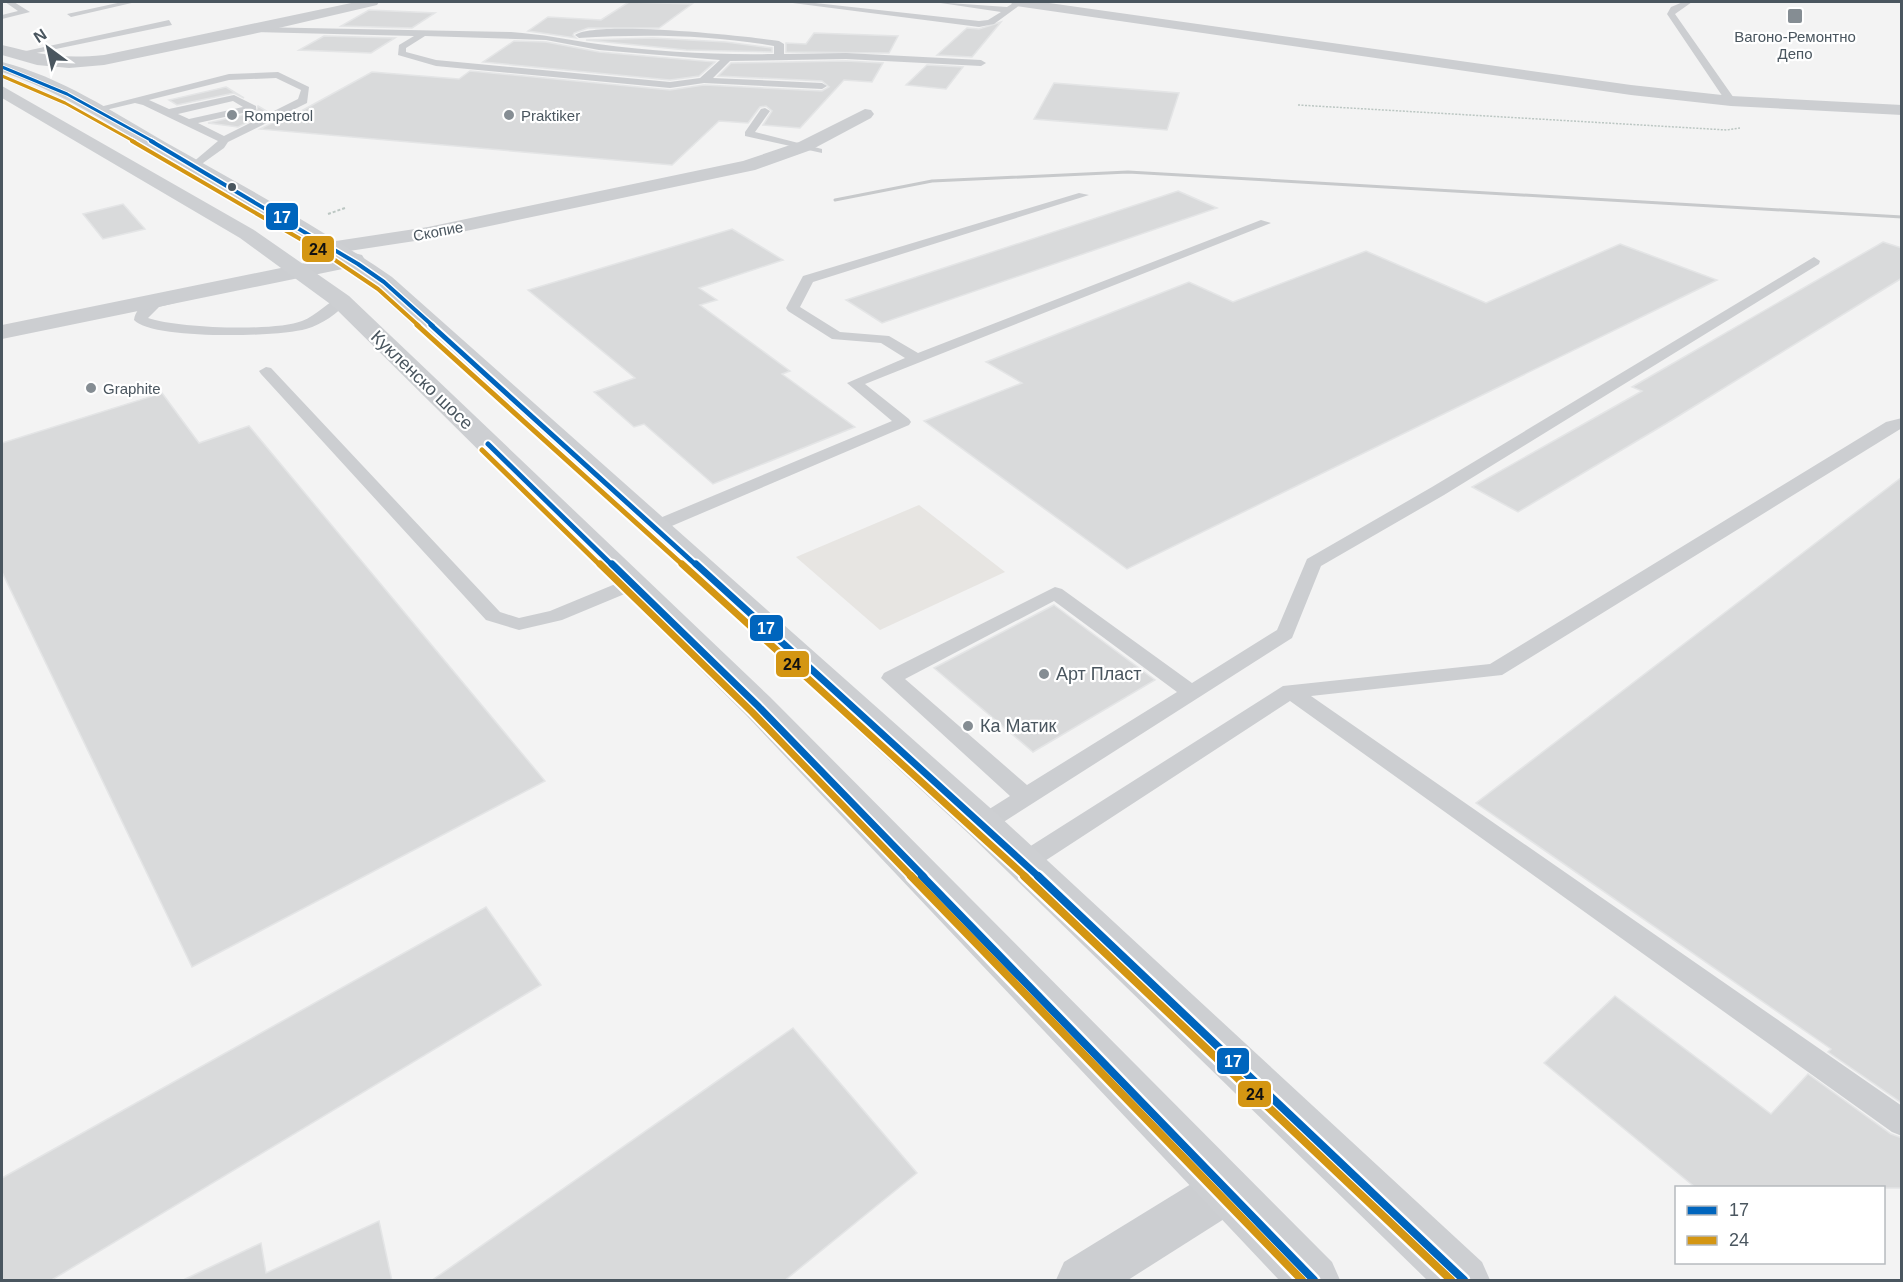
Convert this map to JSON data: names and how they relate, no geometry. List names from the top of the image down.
{
  "streets": {
    "main road": ["Кукленско шосе"]
  },
  "places": {
    "transit": ["Вагоно-Ремонтно Депо"],
    "other": [
      "Rompetrol",
      "Praktiker",
      "Graphite",
      "Арт Пласт",
      "Ка Матик"
    ]
  },
  "lines": ["transit line 17", "transit line 24"],
  "legend": ["17", "24"],
  "north": "top left"
}
